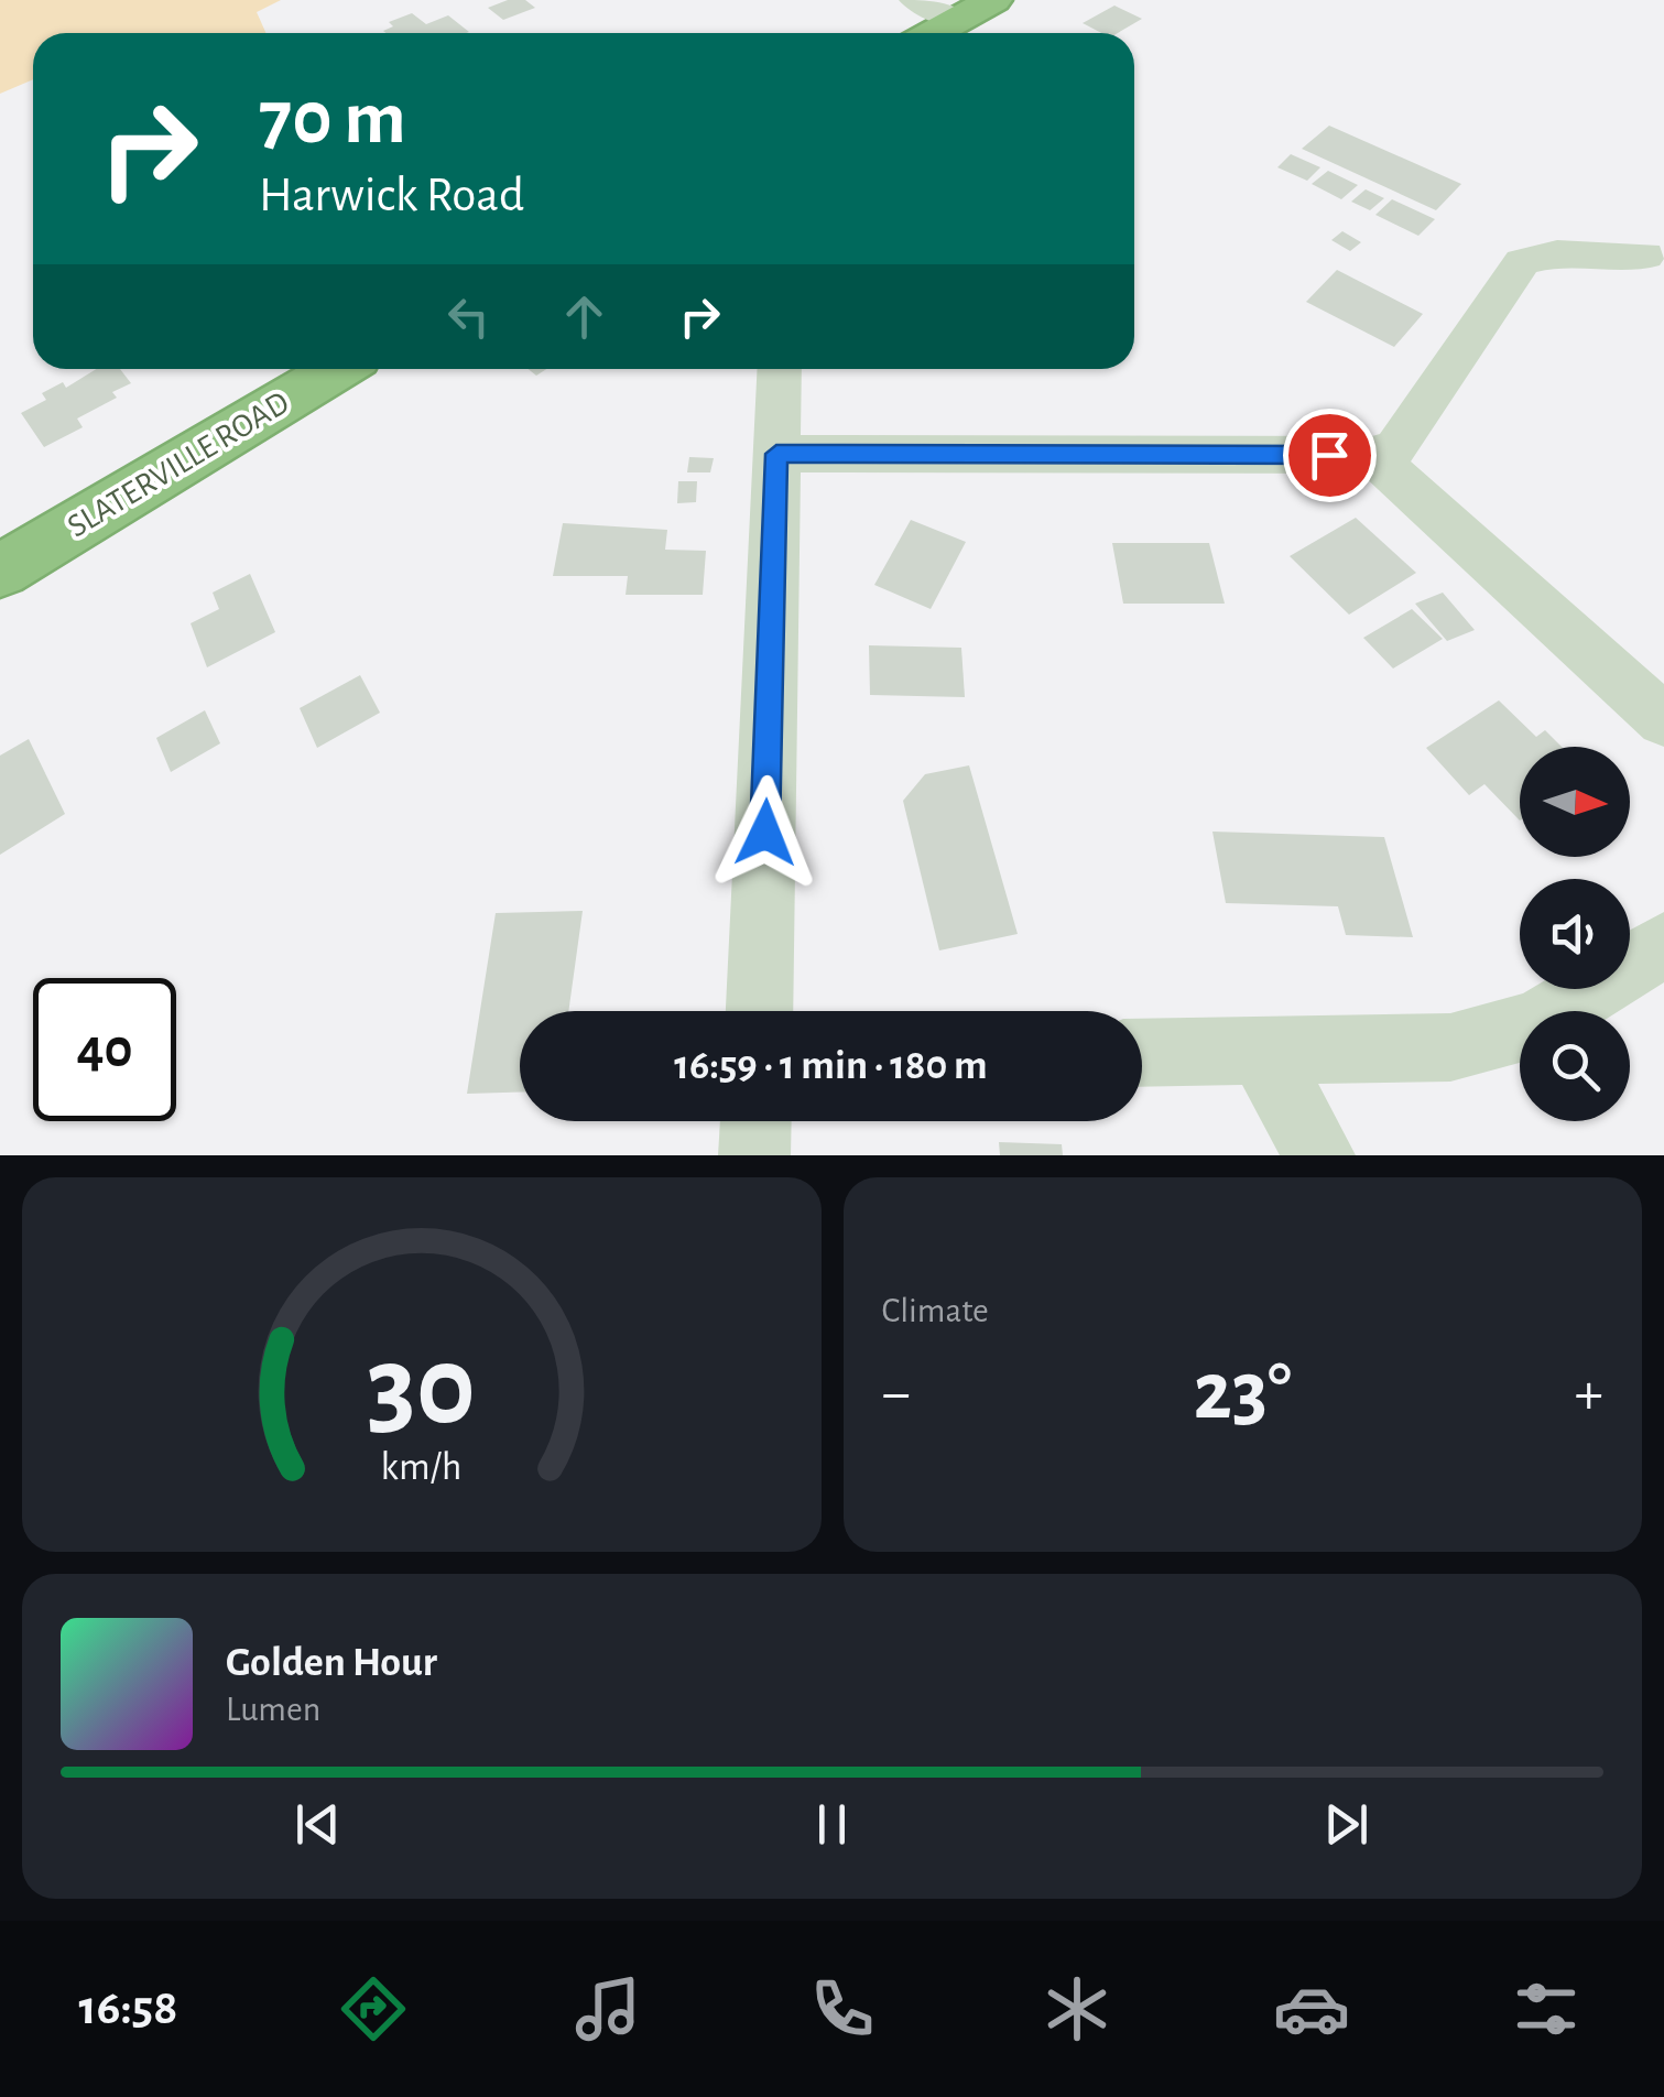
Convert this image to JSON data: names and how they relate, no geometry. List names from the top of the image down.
{
  "streets": {
    "highway": ["SLATERVILLE ROAD"]
  },
  "north": "right",
  "page": {
    "turn": ["70 m", "Harwick Road"],
    "limit": "40",
    "trip": "16:59 · 1 min · 180 m",
    "tile": "Climate",
    "heat": ["−", "23°", "+"],
    "song": ["Golden Hour", "Lumen"],
    "tabs": "16:58",
    "gauge": ["30", "km/h"]
  }
}
